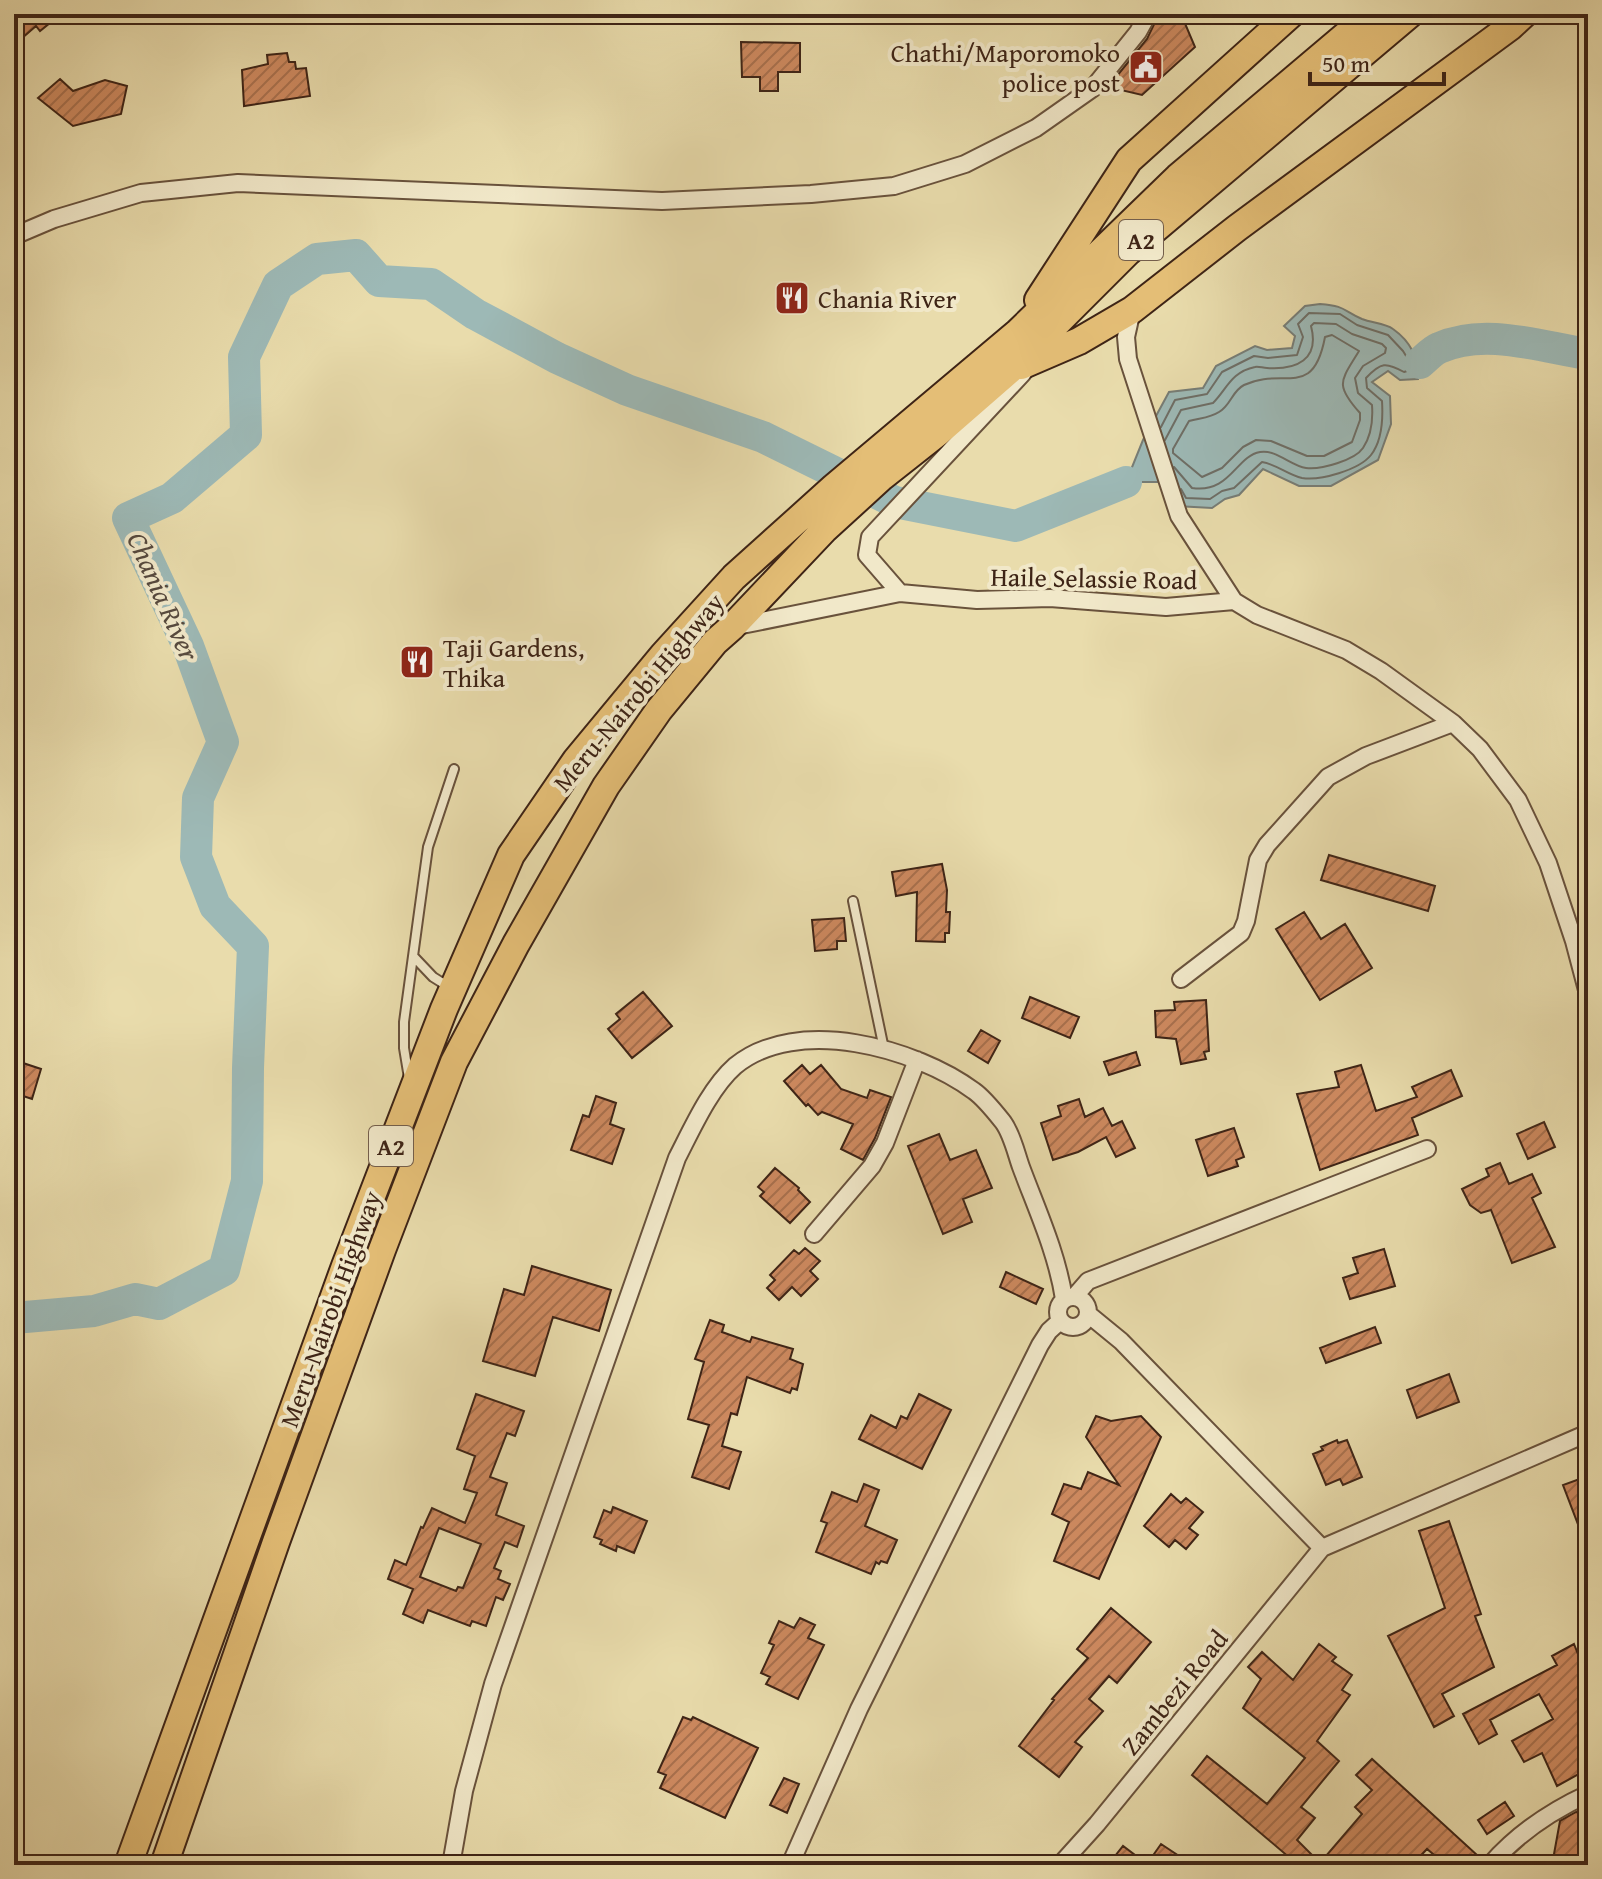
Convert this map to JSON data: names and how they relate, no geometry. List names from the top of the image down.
{
  "streets": {
    "highway": ["A2", "Meru-Nairobi Highway"],
    "street": ["Haile Selassie Road", "Zambezi Road"]
  },
  "crossings": [
    ["Haile Selassie Road", "Meru-Nairobi Highway"]
  ],
  "water": ["Chania River"],
  "places": {
    "public building": ["Chathi/Maporomoko police post"],
    "restaurant": ["Chania River", "Taji Gardens, Thika"]
  },
  "scale_bar": "50 m"
}
